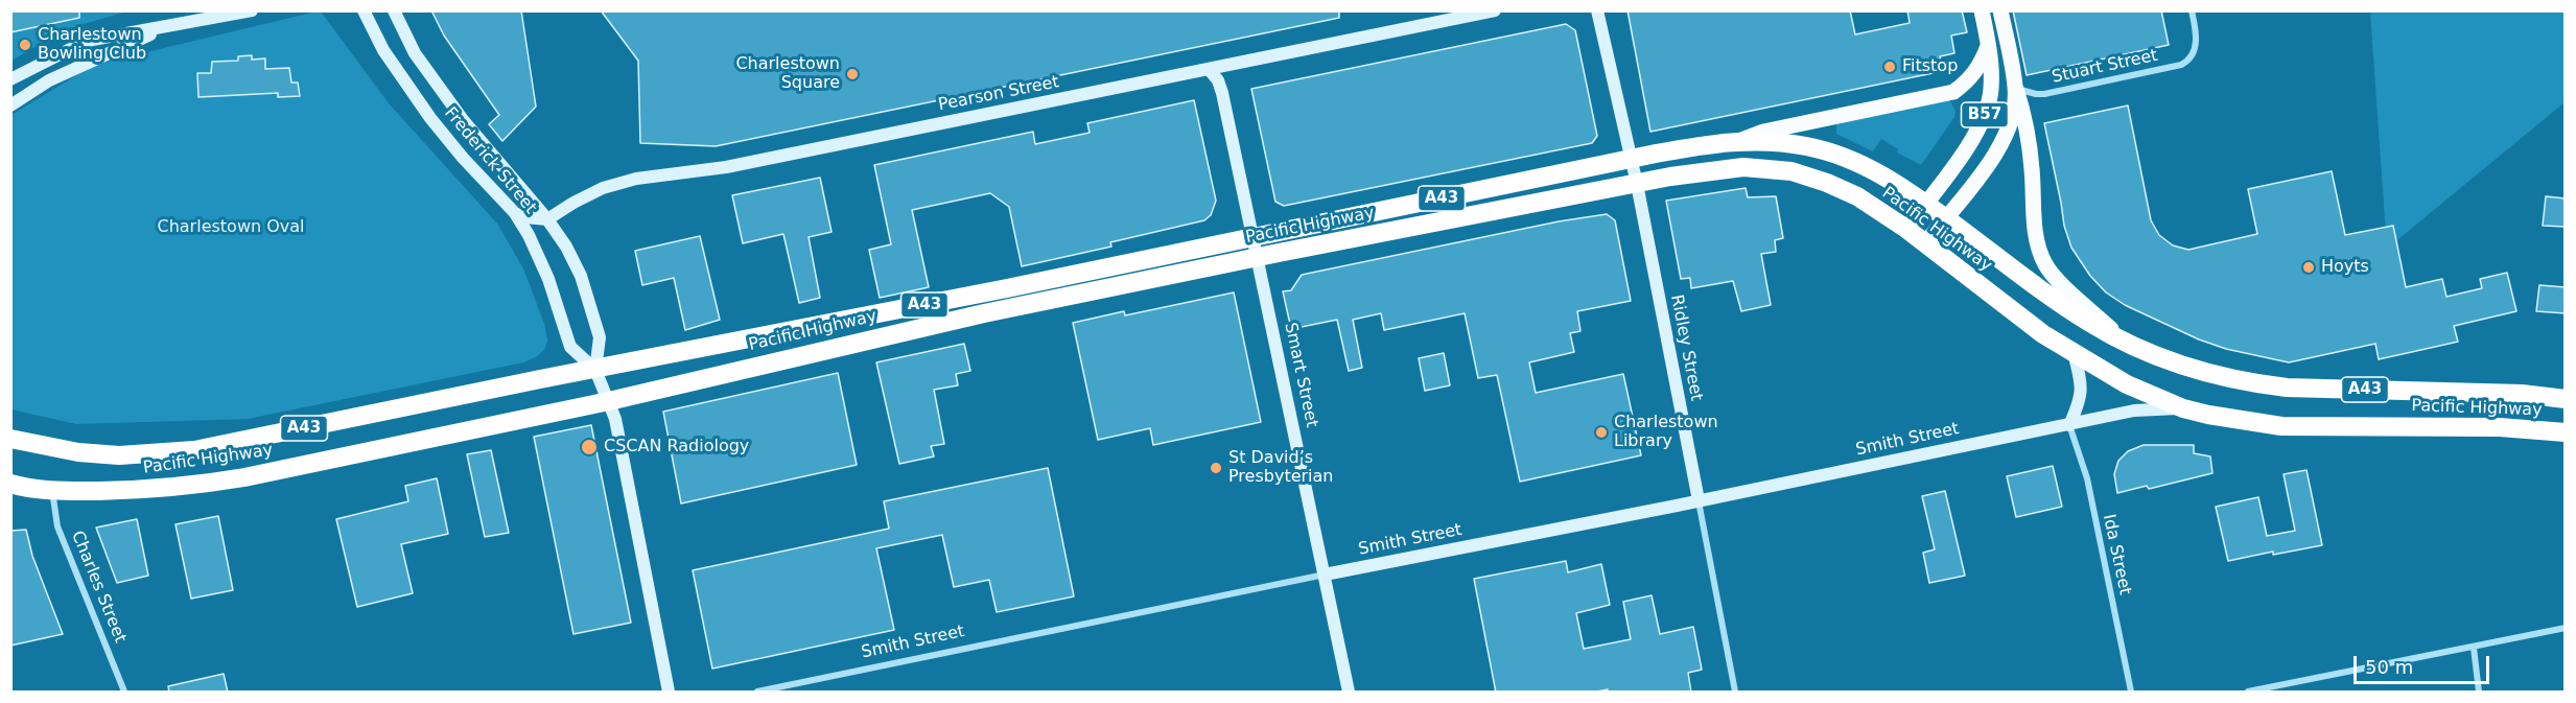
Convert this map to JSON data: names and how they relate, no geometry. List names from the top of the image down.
{
  "streets": {
    "highway": ["A43", "Pacific Highway"],
    "main road": ["B57"],
    "street": [
      "Stuart Street",
      "Pearson Street",
      "Frederick Street",
      "Ridley Street",
      "Smart Street",
      "Smith Street",
      "Ida Street",
      "Charles Street"
    ]
  },
  "crossings": [
    ["Stuart Street", "B57"],
    ["Pearson Street", "Frederick Street"],
    ["Pearson Street", "Smart Street"],
    ["B57", "Pacific Highway"],
    ["Frederick Street", "Pacific Highway"],
    ["Pacific Highway", "Ridley Street"],
    ["Pacific Highway", "Smart Street"],
    ["Pacific Highway", "Smith Street"],
    ["Pacific Highway", "Charles Street"],
    ["Ridley Street", "Smith Street"],
    ["Smart Street", "Smith Street"],
    ["Smith Street", "Ida Street"]
  ],
  "parks": ["Charlestown Oval"],
  "places": [
    "Charlestown Bowling Club",
    "Fitstop",
    "Charlestown Square",
    "Hoyts",
    "Charlestown Library",
    "CSCAN Radiology",
    "St David’s Presbyterian"
  ],
  "scale_bar": "50 m"
}
